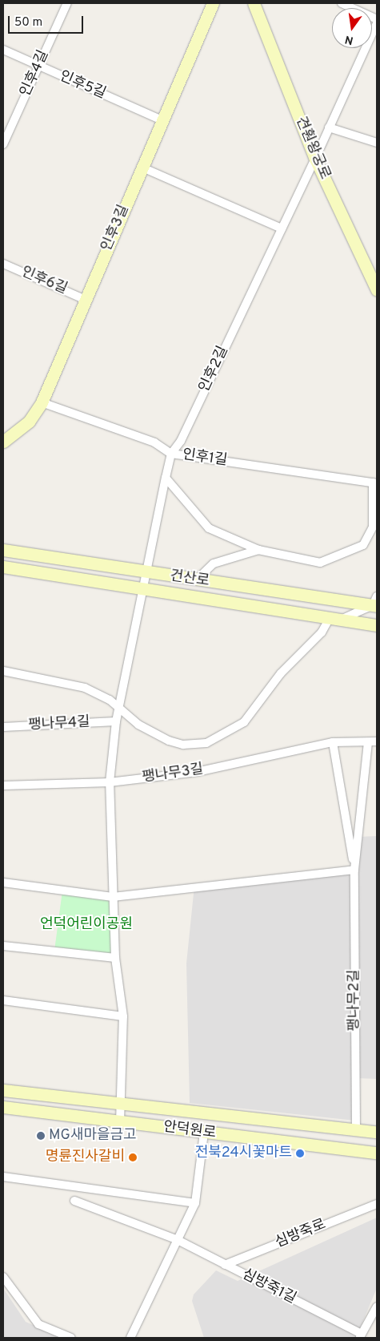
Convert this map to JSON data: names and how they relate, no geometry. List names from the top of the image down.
{
  "streets": {
    "street": [
      "인후4길",
      "인후5길",
      "견훤왕궁로",
      "인후3길",
      "인후6길",
      "인후2길",
      "인후1길",
      "건산로",
      "팽나무4길",
      "팽나무3길",
      "팽나무2길",
      "안덕원로",
      "심방죽로",
      "심방죽1길"
    ]
  },
  "crossings": [
    ["인후4길", "인후5길"],
    ["인후5길", "인후3길"],
    ["견훤왕궁로", "인후2길"],
    ["인후3길", "인후6길"],
    ["인후3길", "인후1길"],
    ["인후2길", "인후1길"],
    ["인후2길", "건산로"],
    ["팽나무3길", "팽나무2길"],
    ["팽나무2길", "안덕원로"],
    ["심방죽로", "심방죽1길"]
  ],
  "parks": ["언덕어린이공원"],
  "places": ["MG새마을금고", "전북24시꽃마트", "명륜진사갈비"],
  "scale_bar": "50 m",
  "north": "bottom"
}
